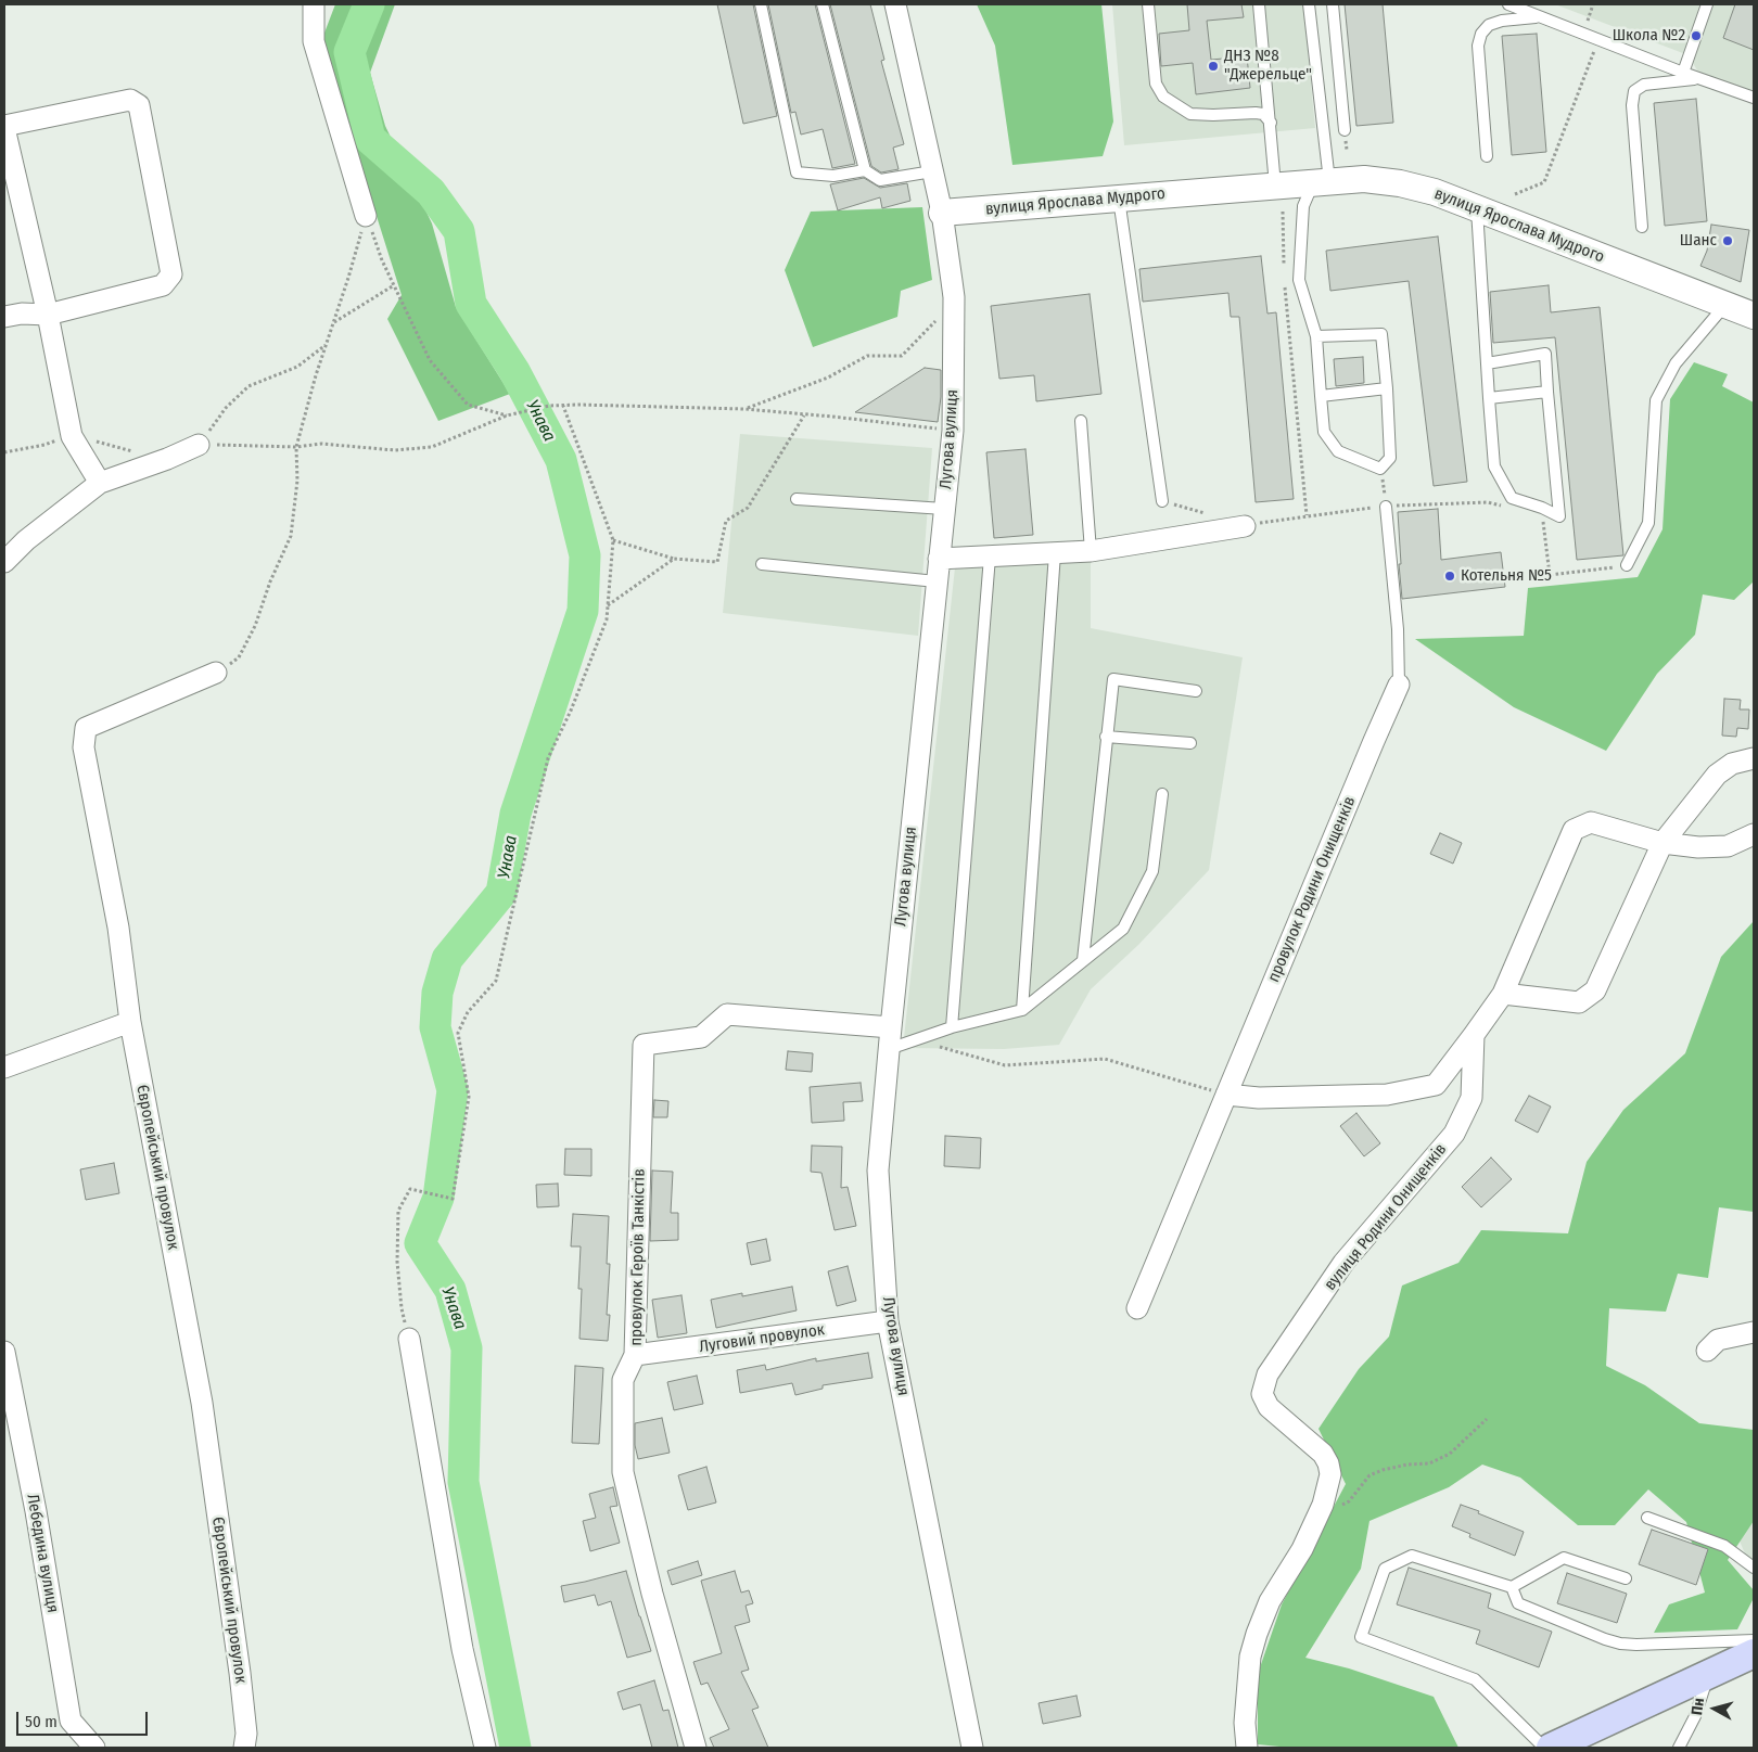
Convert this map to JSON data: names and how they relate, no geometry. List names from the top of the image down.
{
  "streets": {
    "street": [
      "вулиця Ярослава Мудрого",
      "Лугова вулиця",
      "провулок Родини Онищенків",
      "Європейський провулок",
      "вулиця Родини Онищенків",
      "провулок Героїв Танкістів",
      "Луговий провулок",
      "Лебедина вулиця"
    ]
  },
  "crossings": [
    ["вулиця Ярослава Мудрого", "Лугова вулиця"],
    ["Лугова вулиця", "провулок Героїв Танкістів"],
    ["Лугова вулиця", "Луговий провулок"],
    ["провулок Героїв Танкістів", "Луговий провулок"]
  ],
  "water": ["Унава"],
  "places": [
    "Школа №2",
    "ДНЗ №8 \"Джерельце\"",
    "Шанс",
    "Котельня №5"
  ],
  "scale_bar": "50 m",
  "north": "left"
}
